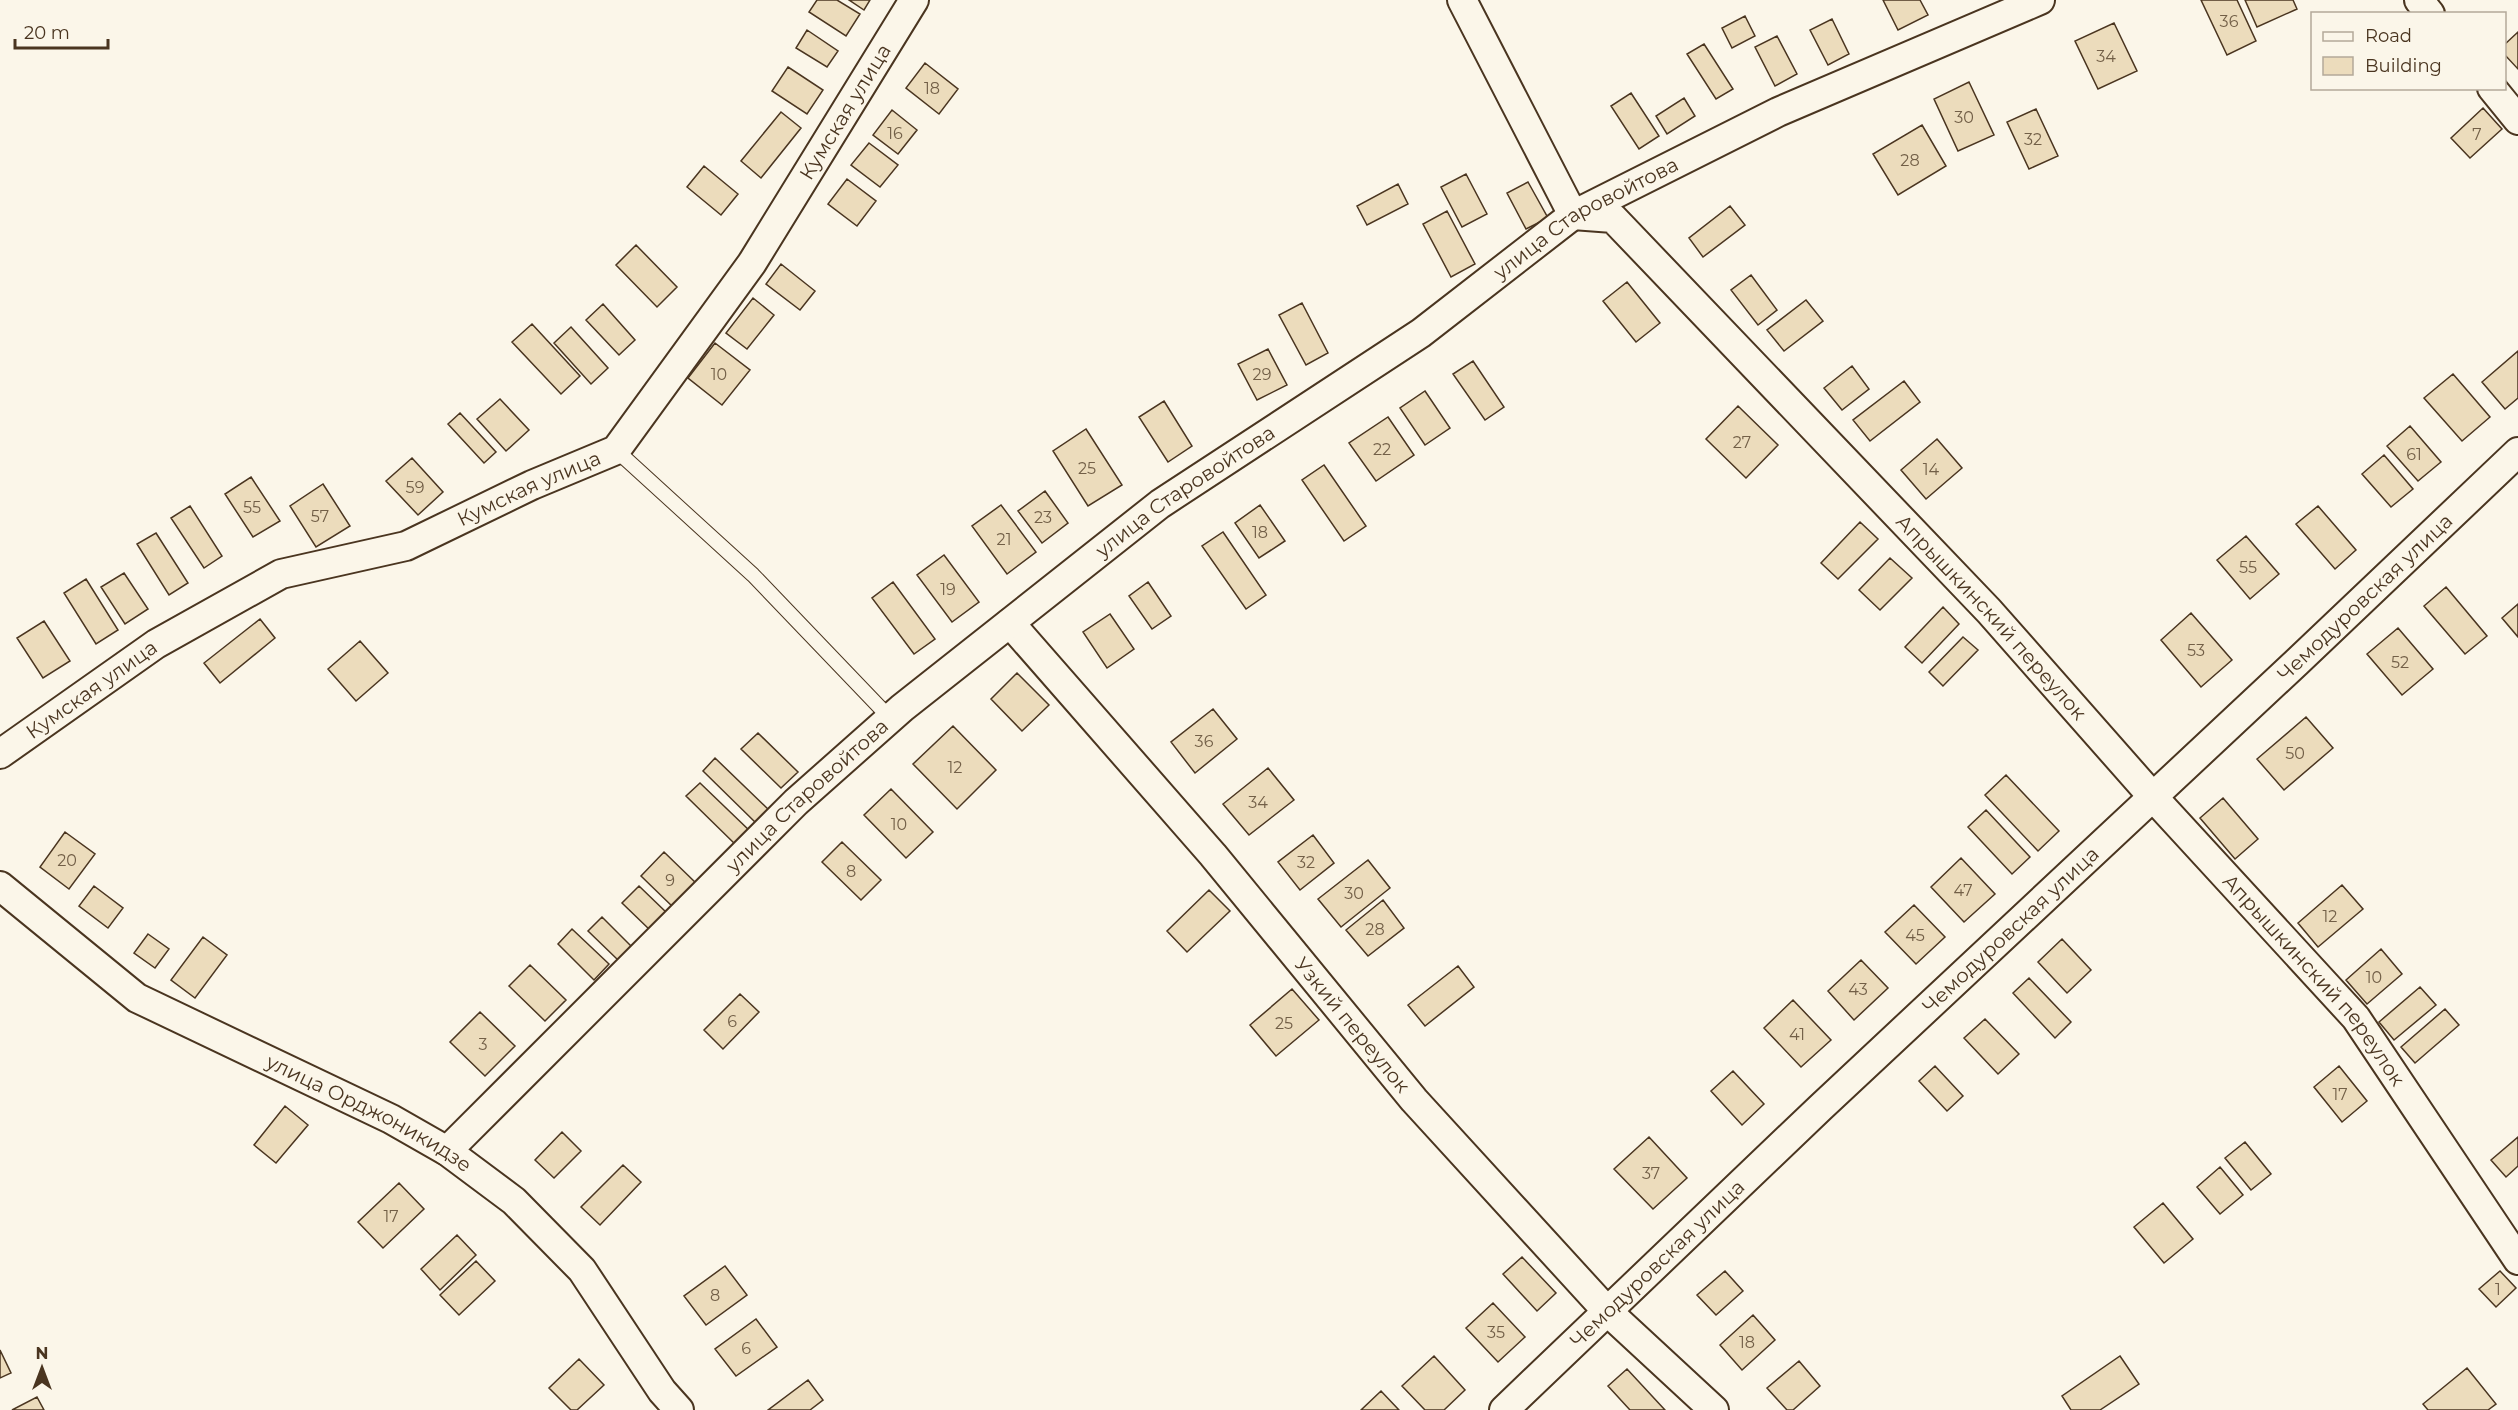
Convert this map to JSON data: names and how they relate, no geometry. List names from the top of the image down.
{
  "streets": {
    "street": [
      "Кумская улица",
      "улица Старовойтова",
      "Чемодуровская улица",
      "Апрышкинский переулок",
      "Узкий переулок",
      "улица Орджоникидзе"
    ]
  },
  "crossings": [
    ["улица Старовойтова", "Апрышкинский переулок"],
    ["улица Старовойтова", "Узкий переулок"],
    ["улица Старовойтова", "улица Орджоникидзе"],
    ["Чемодуровская улица", "Апрышкинский переулок"],
    ["Чемодуровская улица", "Узкий переулок"]
  ],
  "house_numbers": [
    "36",
    "34",
    "18",
    "30",
    "16",
    "7",
    "32",
    "28",
    "10",
    "29",
    "27",
    "22",
    "61",
    "25",
    "14",
    "59",
    "55",
    "57",
    "23",
    "18",
    "21",
    "55",
    "19",
    "53",
    "52",
    "36",
    "50",
    "12",
    "34",
    "10",
    "20",
    "32",
    "8",
    "9",
    "47",
    "30",
    "12",
    "28",
    "45",
    "10",
    "43",
    "6",
    "25",
    "41",
    "3",
    "17",
    "37",
    "17",
    "1",
    "8",
    "35",
    "18",
    "6"
  ],
  "legend": ["Road", "Building"],
  "scale_bar": "20 m",
  "north": "top"
}
